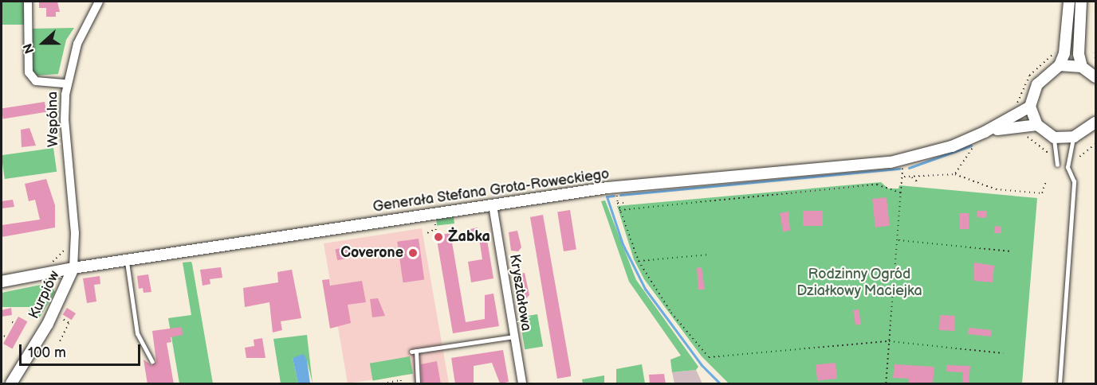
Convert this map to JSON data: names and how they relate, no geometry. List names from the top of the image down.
{
  "streets": {
    "street": [
      "Wspólna",
      "Generała Stefana Grota-Roweckiego",
      "Kryształowa",
      "Kurpiów"
    ]
  },
  "crossings": [
    ["Wspólna", "Generała Stefana Grota-Roweckiego"],
    ["Wspólna", "Kurpiów"],
    ["Generała Stefana Grota-Roweckiego", "Kryształowa"],
    ["Generała Stefana Grota-Roweckiego", "Kurpiów"]
  ],
  "parks": ["Rodzinny Ogród Działkowy Maciejka"],
  "places": ["Żabka", "Coverone"],
  "scale_bar": "100 m",
  "north": "left"
}
